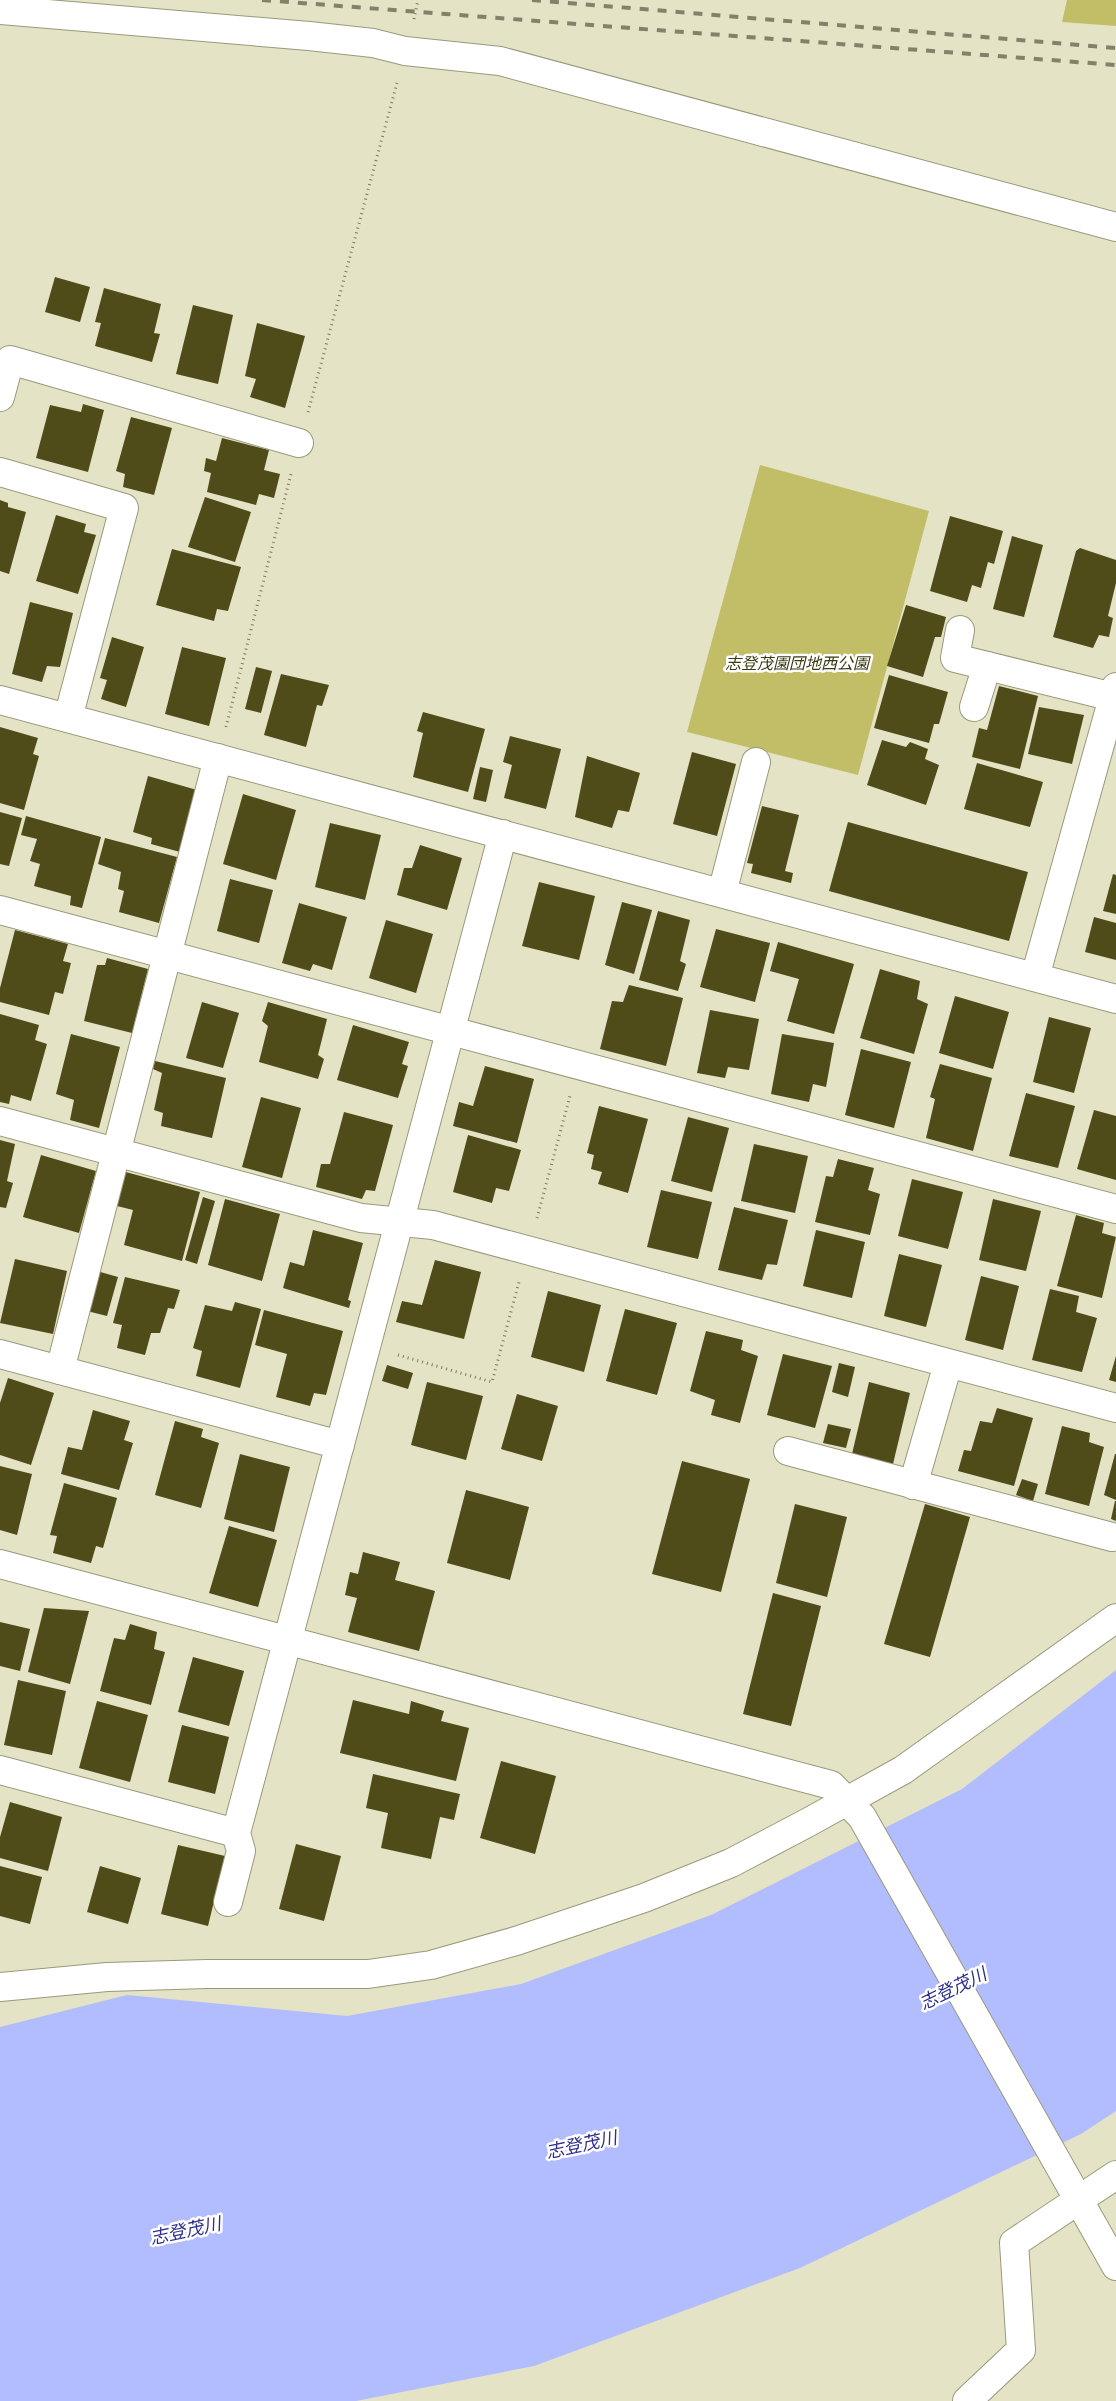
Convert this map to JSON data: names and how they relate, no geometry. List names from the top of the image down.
{
  "water": ["志登茂川"],
  "parks": ["志登茂園団地西公園"]
}
